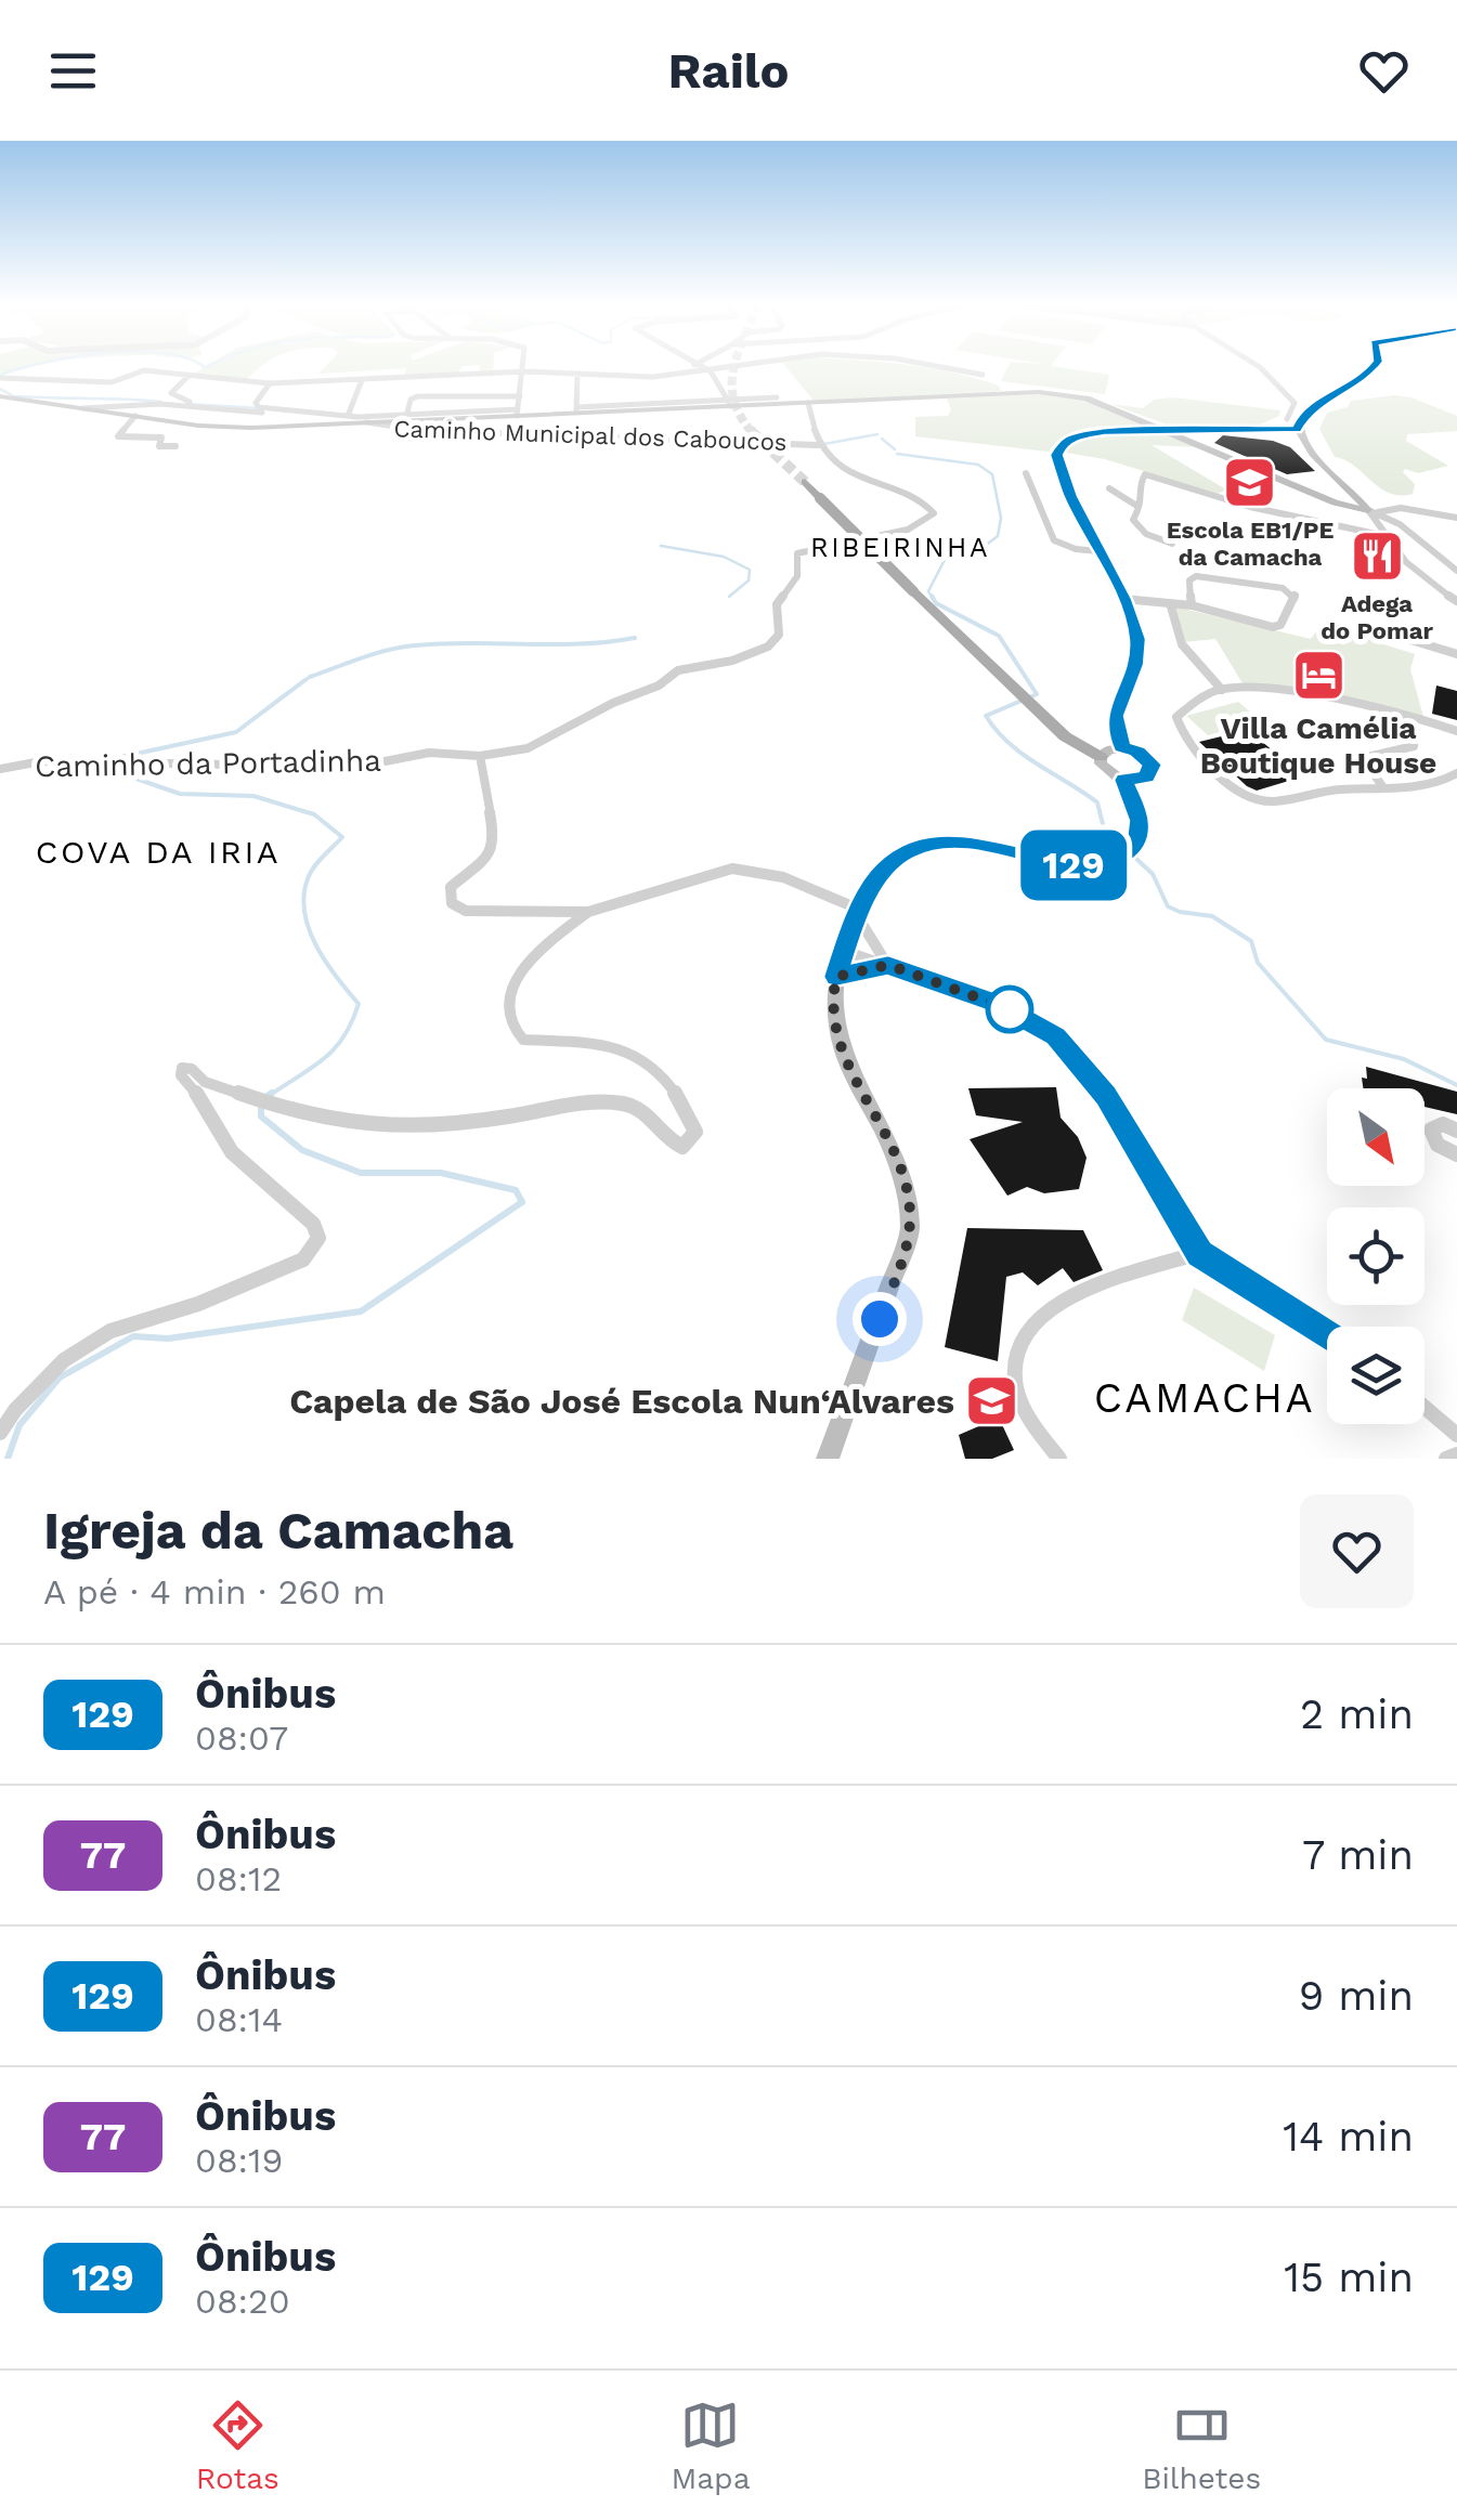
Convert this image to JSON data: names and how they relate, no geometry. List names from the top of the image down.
{
  "streets": {
    "street": ["Caminho Municipal dos Caboucos", "Caminho da Portadinha"]
  },
  "crossings": [
    ["Caminho Municipal dos Caboucos", "Caminho da Portadinha"]
  ],
  "districts": ["RIBEIRINHA", "COVA DA IRIA", "CAMACHA"],
  "places": {
    "school or university": ["Escola EB1/PE da Camacha", "Capela de São José Escola Nun‘Alvares"],
    "restaurant": ["Adega do Pomar"],
    "hotel": ["Villa Camélia Boutique House"]
  },
  "lines": ["bus line 129"],
  "north": "bottom right",
  "page": {
    "header": "Railo",
    "on_map": "129",
    "heading": ["Igreja da Camacha", "A pé · 4 min · 260 m"],
    "list": [
      {
        "mark": "129",
        "name": "Ônibus",
        "note": "08:07",
        "value": "2 min"
      },
      {
        "mark": "77",
        "name": "Ônibus",
        "note": "08:12",
        "value": "7 min"
      },
      {
        "mark": "129",
        "name": "Ônibus",
        "note": "08:14",
        "value": "9 min"
      },
      {
        "mark": "77",
        "name": "Ônibus",
        "note": "08:19",
        "value": "14 min"
      },
      {
        "mark": "129",
        "name": "Ônibus",
        "note": "08:20",
        "value": "15 min"
      }
    ],
    "tabs": ["Rotas", "Mapa", "Bilhetes"]
  }
}
